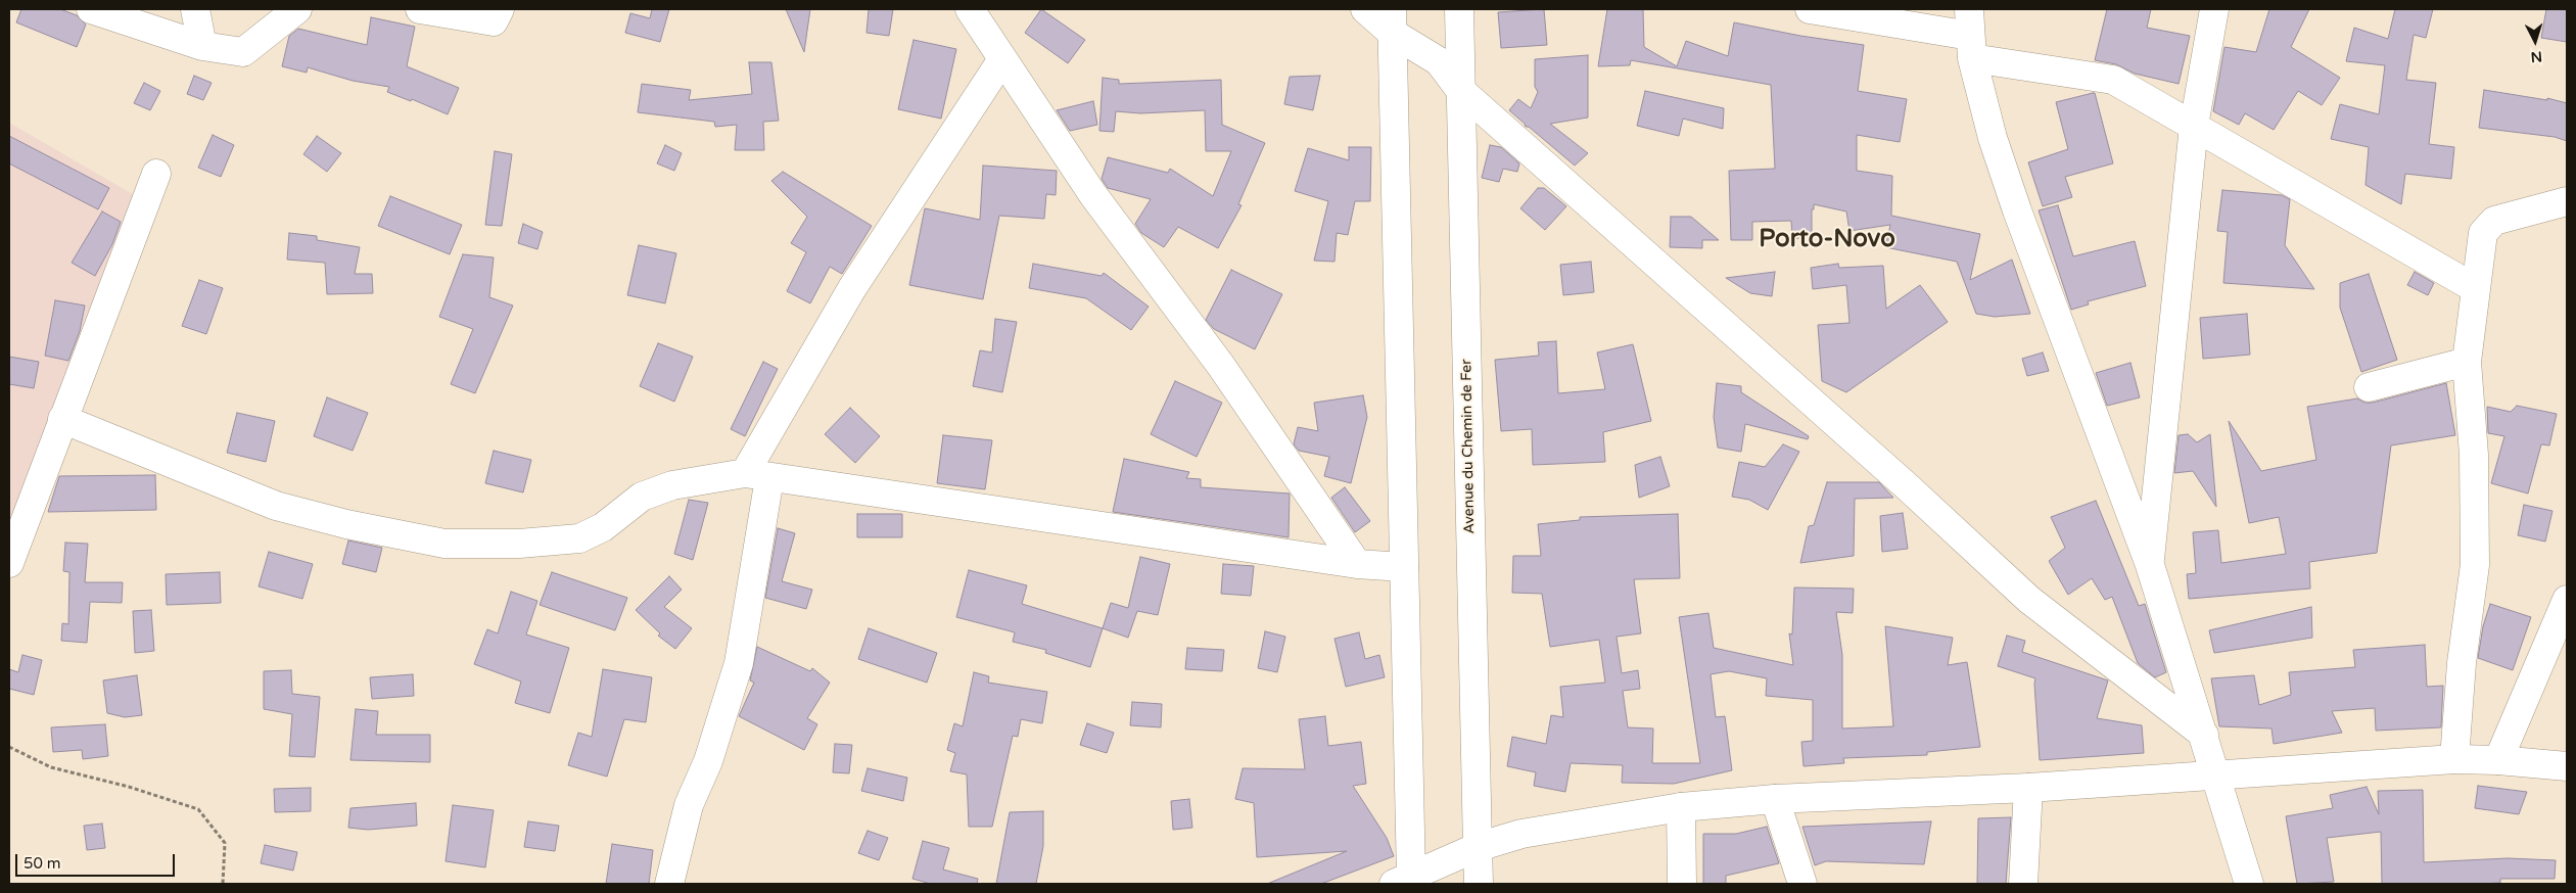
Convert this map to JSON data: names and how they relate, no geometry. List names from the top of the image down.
{
  "streets": {
    "street": ["Avenue du Chemin de Fer"]
  },
  "districts": ["Porto-Novo"],
  "scale_bar": "50 m",
  "north": "bottom"
}
